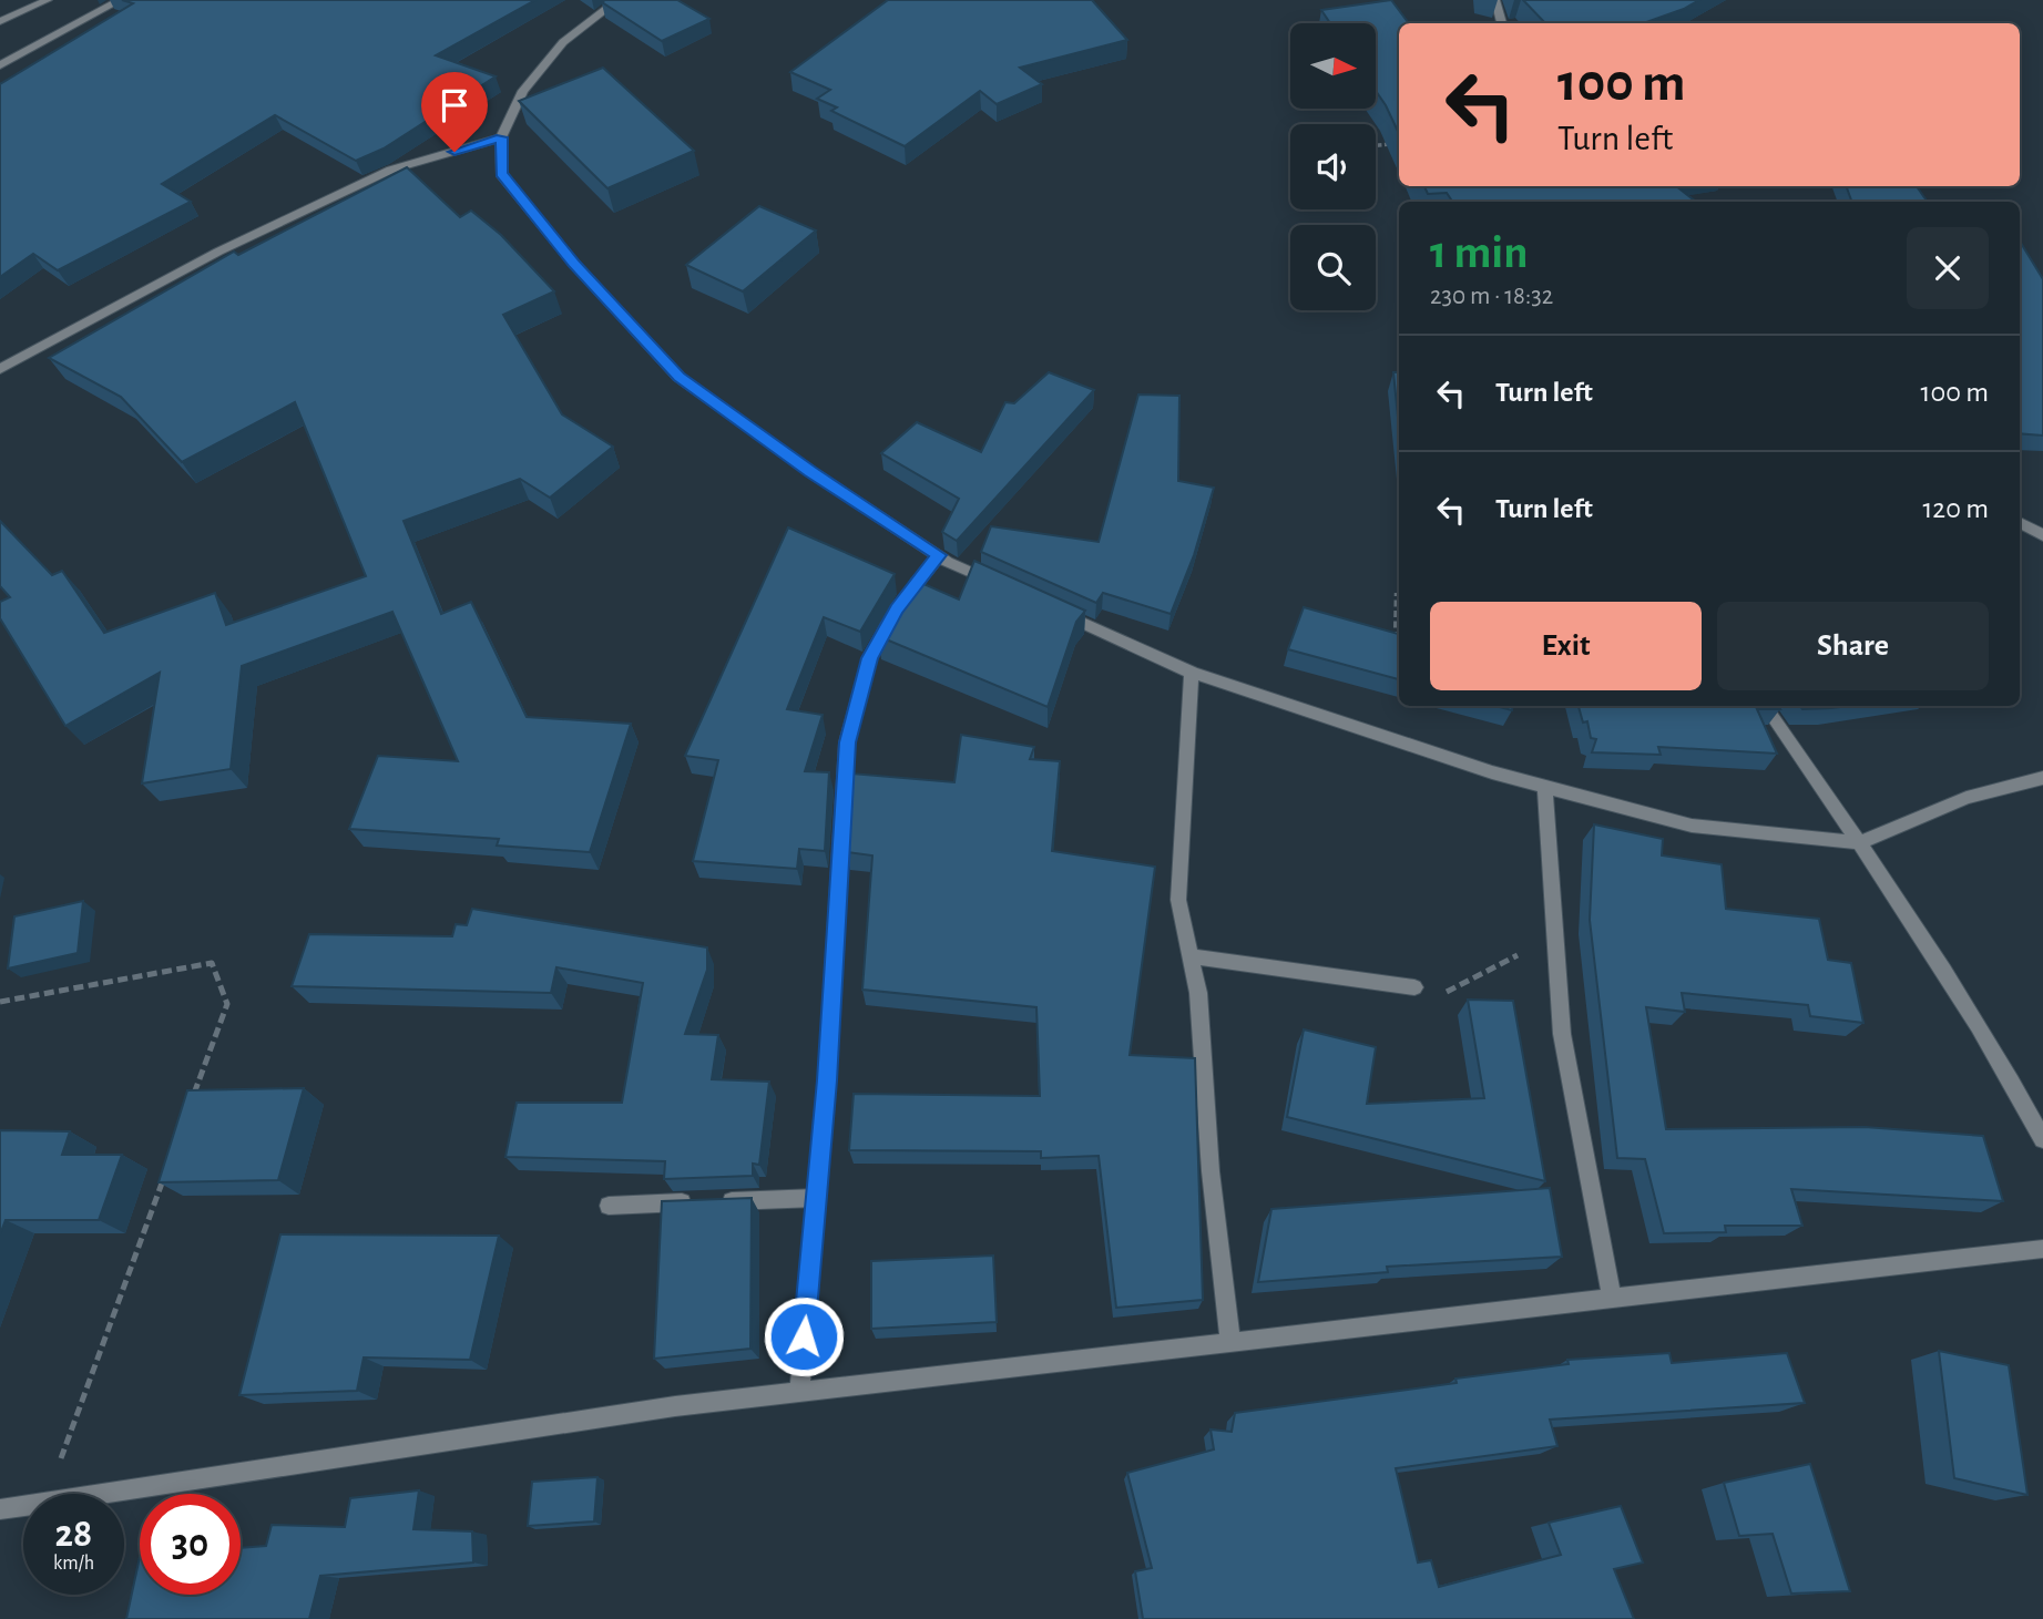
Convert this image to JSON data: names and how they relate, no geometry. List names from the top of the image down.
{
  "north": "right",
  "page": {
    "turn": ["100 m", "Turn left"],
    "heading": ["1 min", "230 m · 18:32"],
    "list": [
      {
        "name": "Turn left",
        "value": "100 m"
      },
      {
        "name": "Turn left",
        "value": "120 m"
      }
    ],
    "buttons": ["Exit", "Share"],
    "speed": "28 km/h",
    "limit": "30"
  }
}
